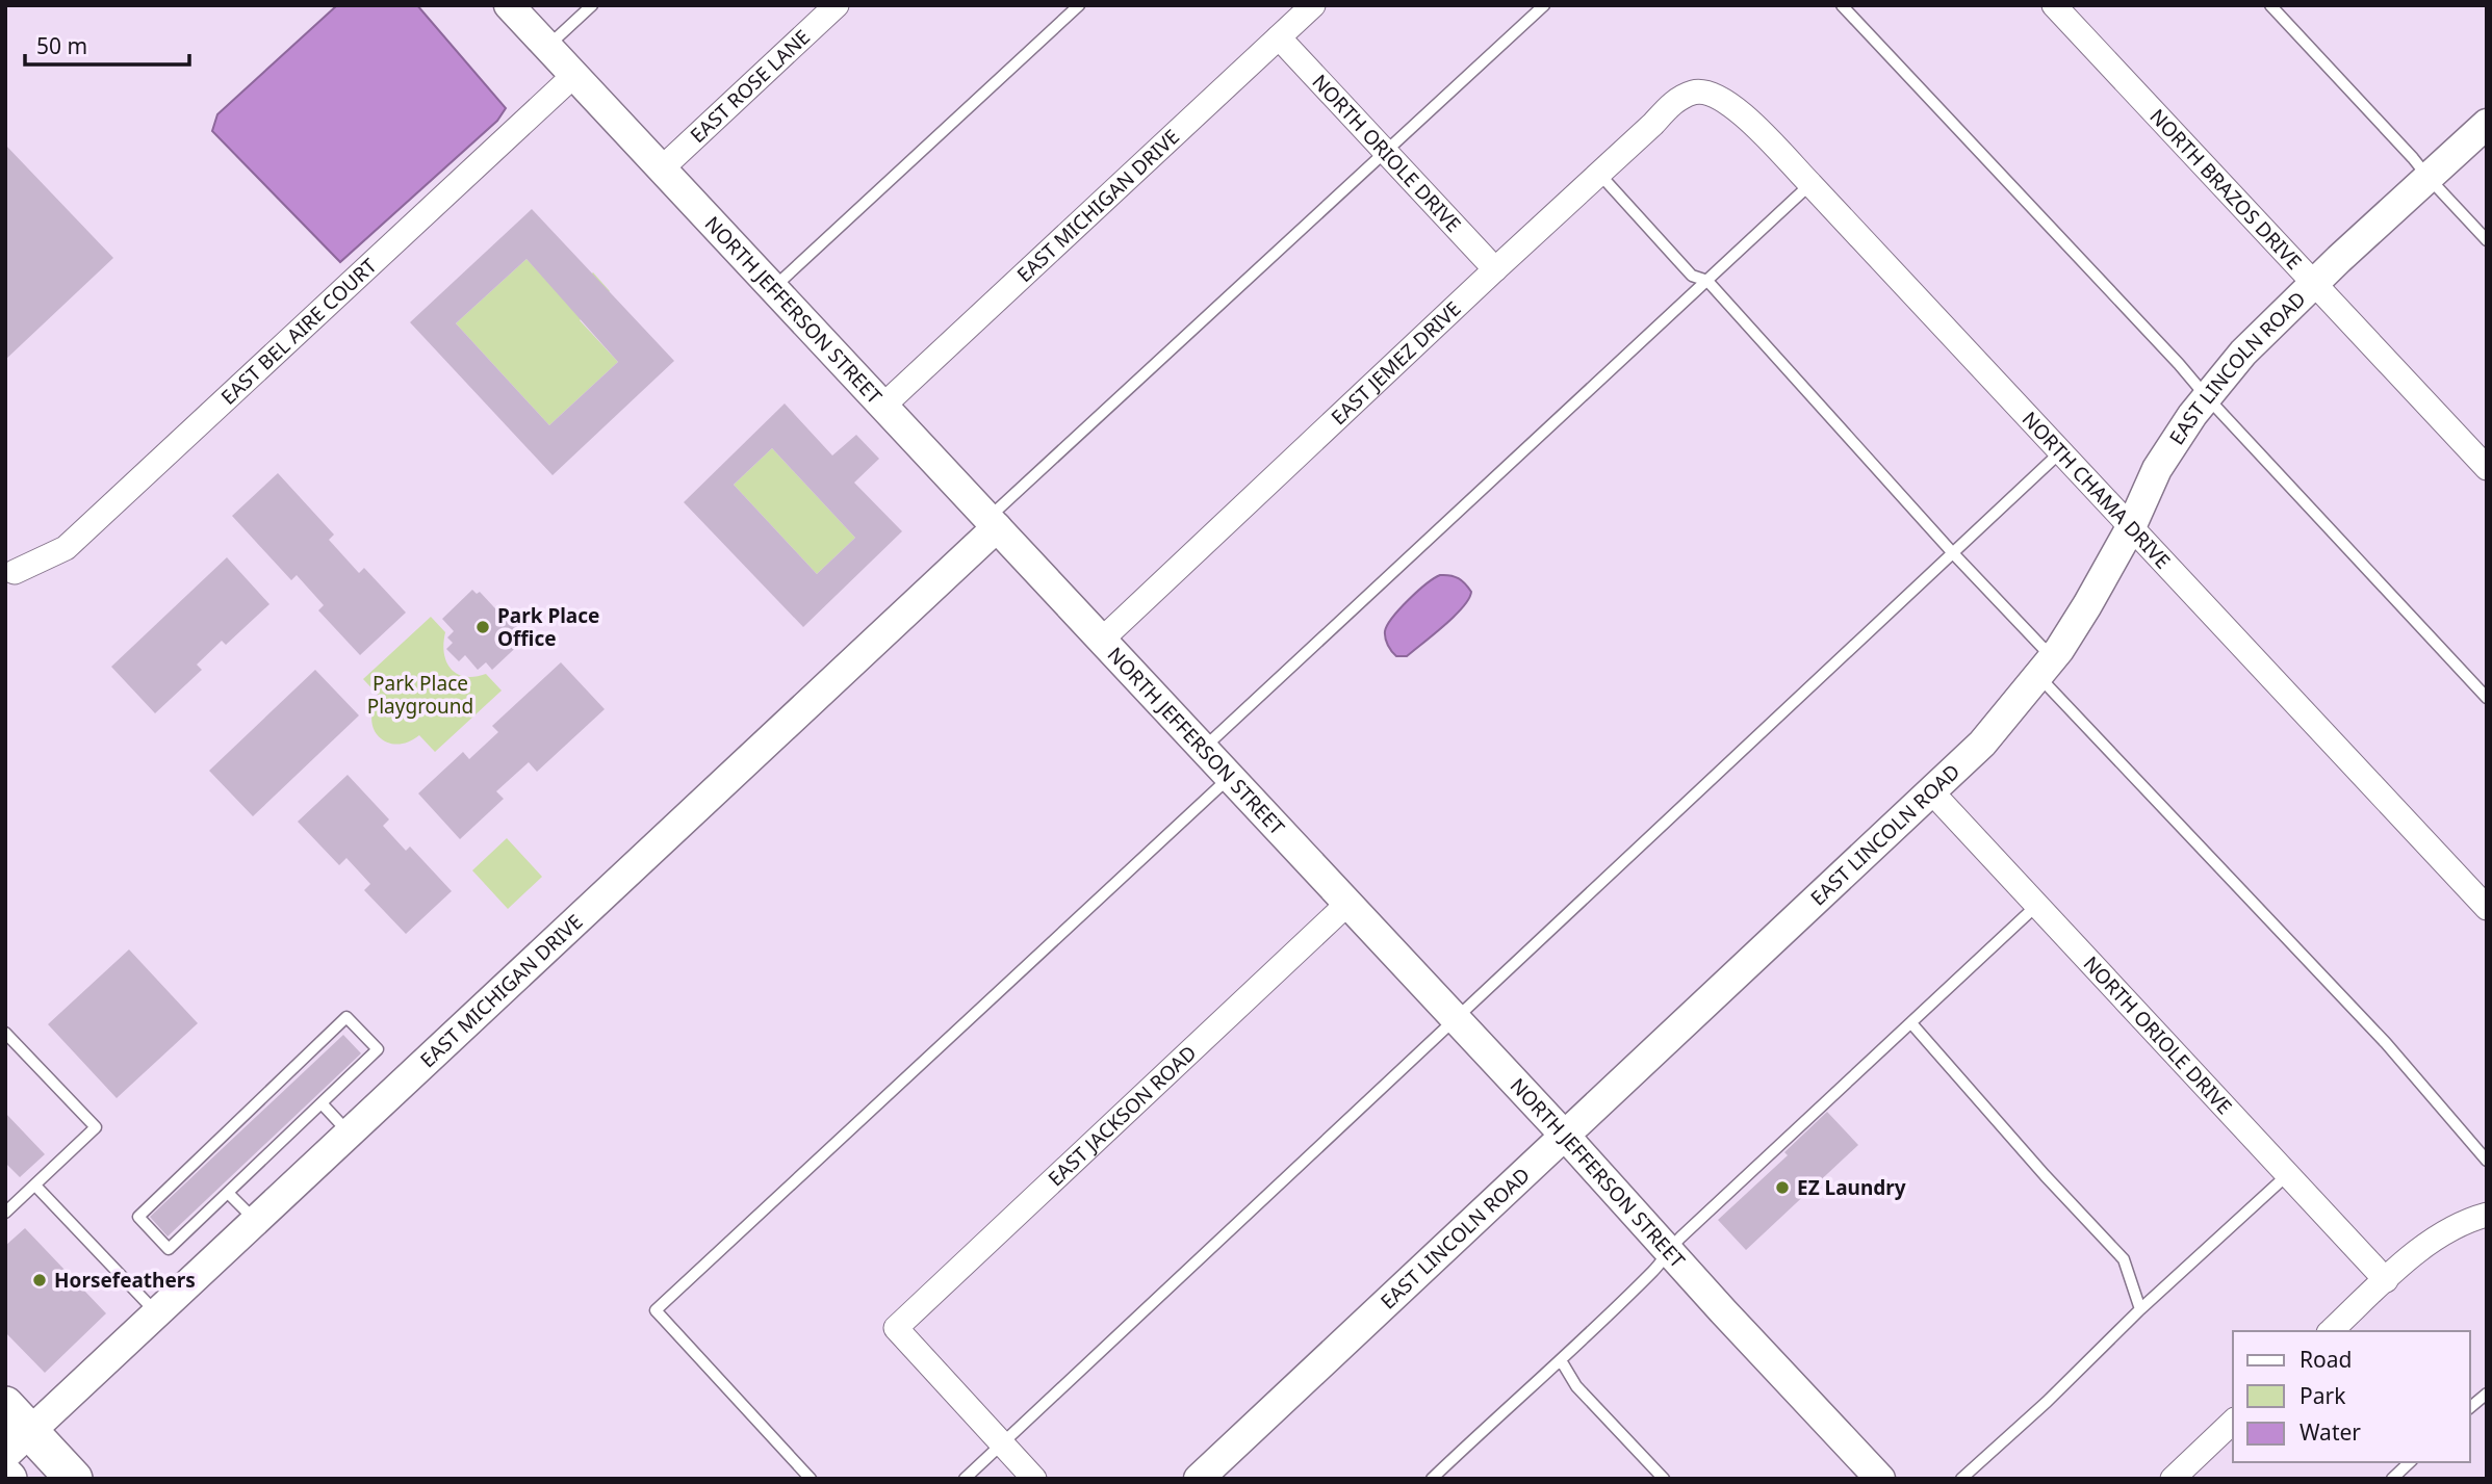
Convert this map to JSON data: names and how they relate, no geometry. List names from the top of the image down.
{
  "streets": {
    "street": [
      "EAST ROSE LANE",
      "NORTH ORIOLE DRIVE",
      "NORTH BRAZOS DRIVE",
      "EAST MICHIGAN DRIVE",
      "NORTH JEFFERSON STREET",
      "EAST BEL AIRE COURT",
      "EAST JEMEZ DRIVE",
      "EAST LINCOLN ROAD",
      "NORTH CHAMA DRIVE",
      "EAST JACKSON ROAD"
    ]
  },
  "crossings": [
    ["EAST ROSE LANE", "NORTH JEFFERSON STREET"],
    ["NORTH ORIOLE DRIVE", "EAST MICHIGAN DRIVE"],
    ["NORTH ORIOLE DRIVE", "EAST JEMEZ DRIVE"],
    ["NORTH ORIOLE DRIVE", "EAST LINCOLN ROAD"],
    ["NORTH BRAZOS DRIVE", "EAST LINCOLN ROAD"],
    ["EAST MICHIGAN DRIVE", "NORTH JEFFERSON STREET"],
    ["NORTH JEFFERSON STREET", "EAST BEL AIRE COURT"],
    ["NORTH JEFFERSON STREET", "EAST JEMEZ DRIVE"],
    ["NORTH JEFFERSON STREET", "EAST LINCOLN ROAD"],
    ["NORTH JEFFERSON STREET", "EAST JACKSON ROAD"],
    ["EAST JEMEZ DRIVE", "NORTH CHAMA DRIVE"],
    ["EAST LINCOLN ROAD", "NORTH CHAMA DRIVE"]
  ],
  "parks": ["Park Place Playground"],
  "places": ["Park Place Office", "EZ Laundry", "Horsefeathers"],
  "legend": ["Road", "Park", "Water"],
  "scale_bar": "50 m"
}
